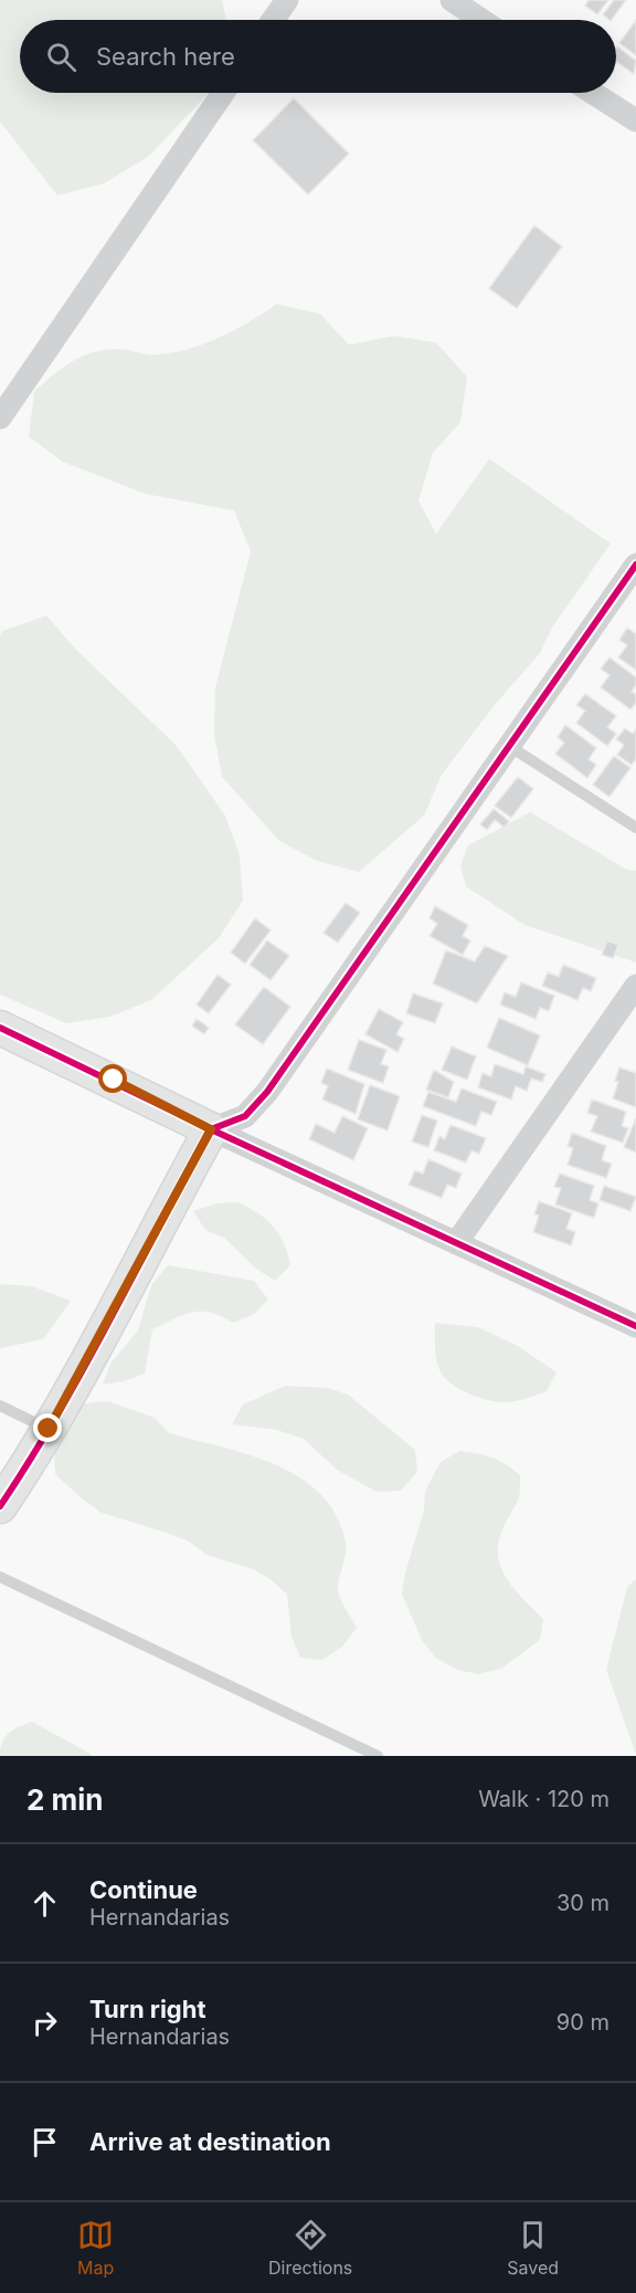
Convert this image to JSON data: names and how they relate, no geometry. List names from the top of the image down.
{
  "page": {
    "search": "Search here",
    "heading": ["2 min", "Walk · 120 m"],
    "list": [
      ["Continue", "Hernandarias", "30 m"],
      ["Turn right", "Hernandarias", "90 m"],
      "Arrive at destination"
    ],
    "nav": ["Map", "Directions", "Saved"]
  }
}
